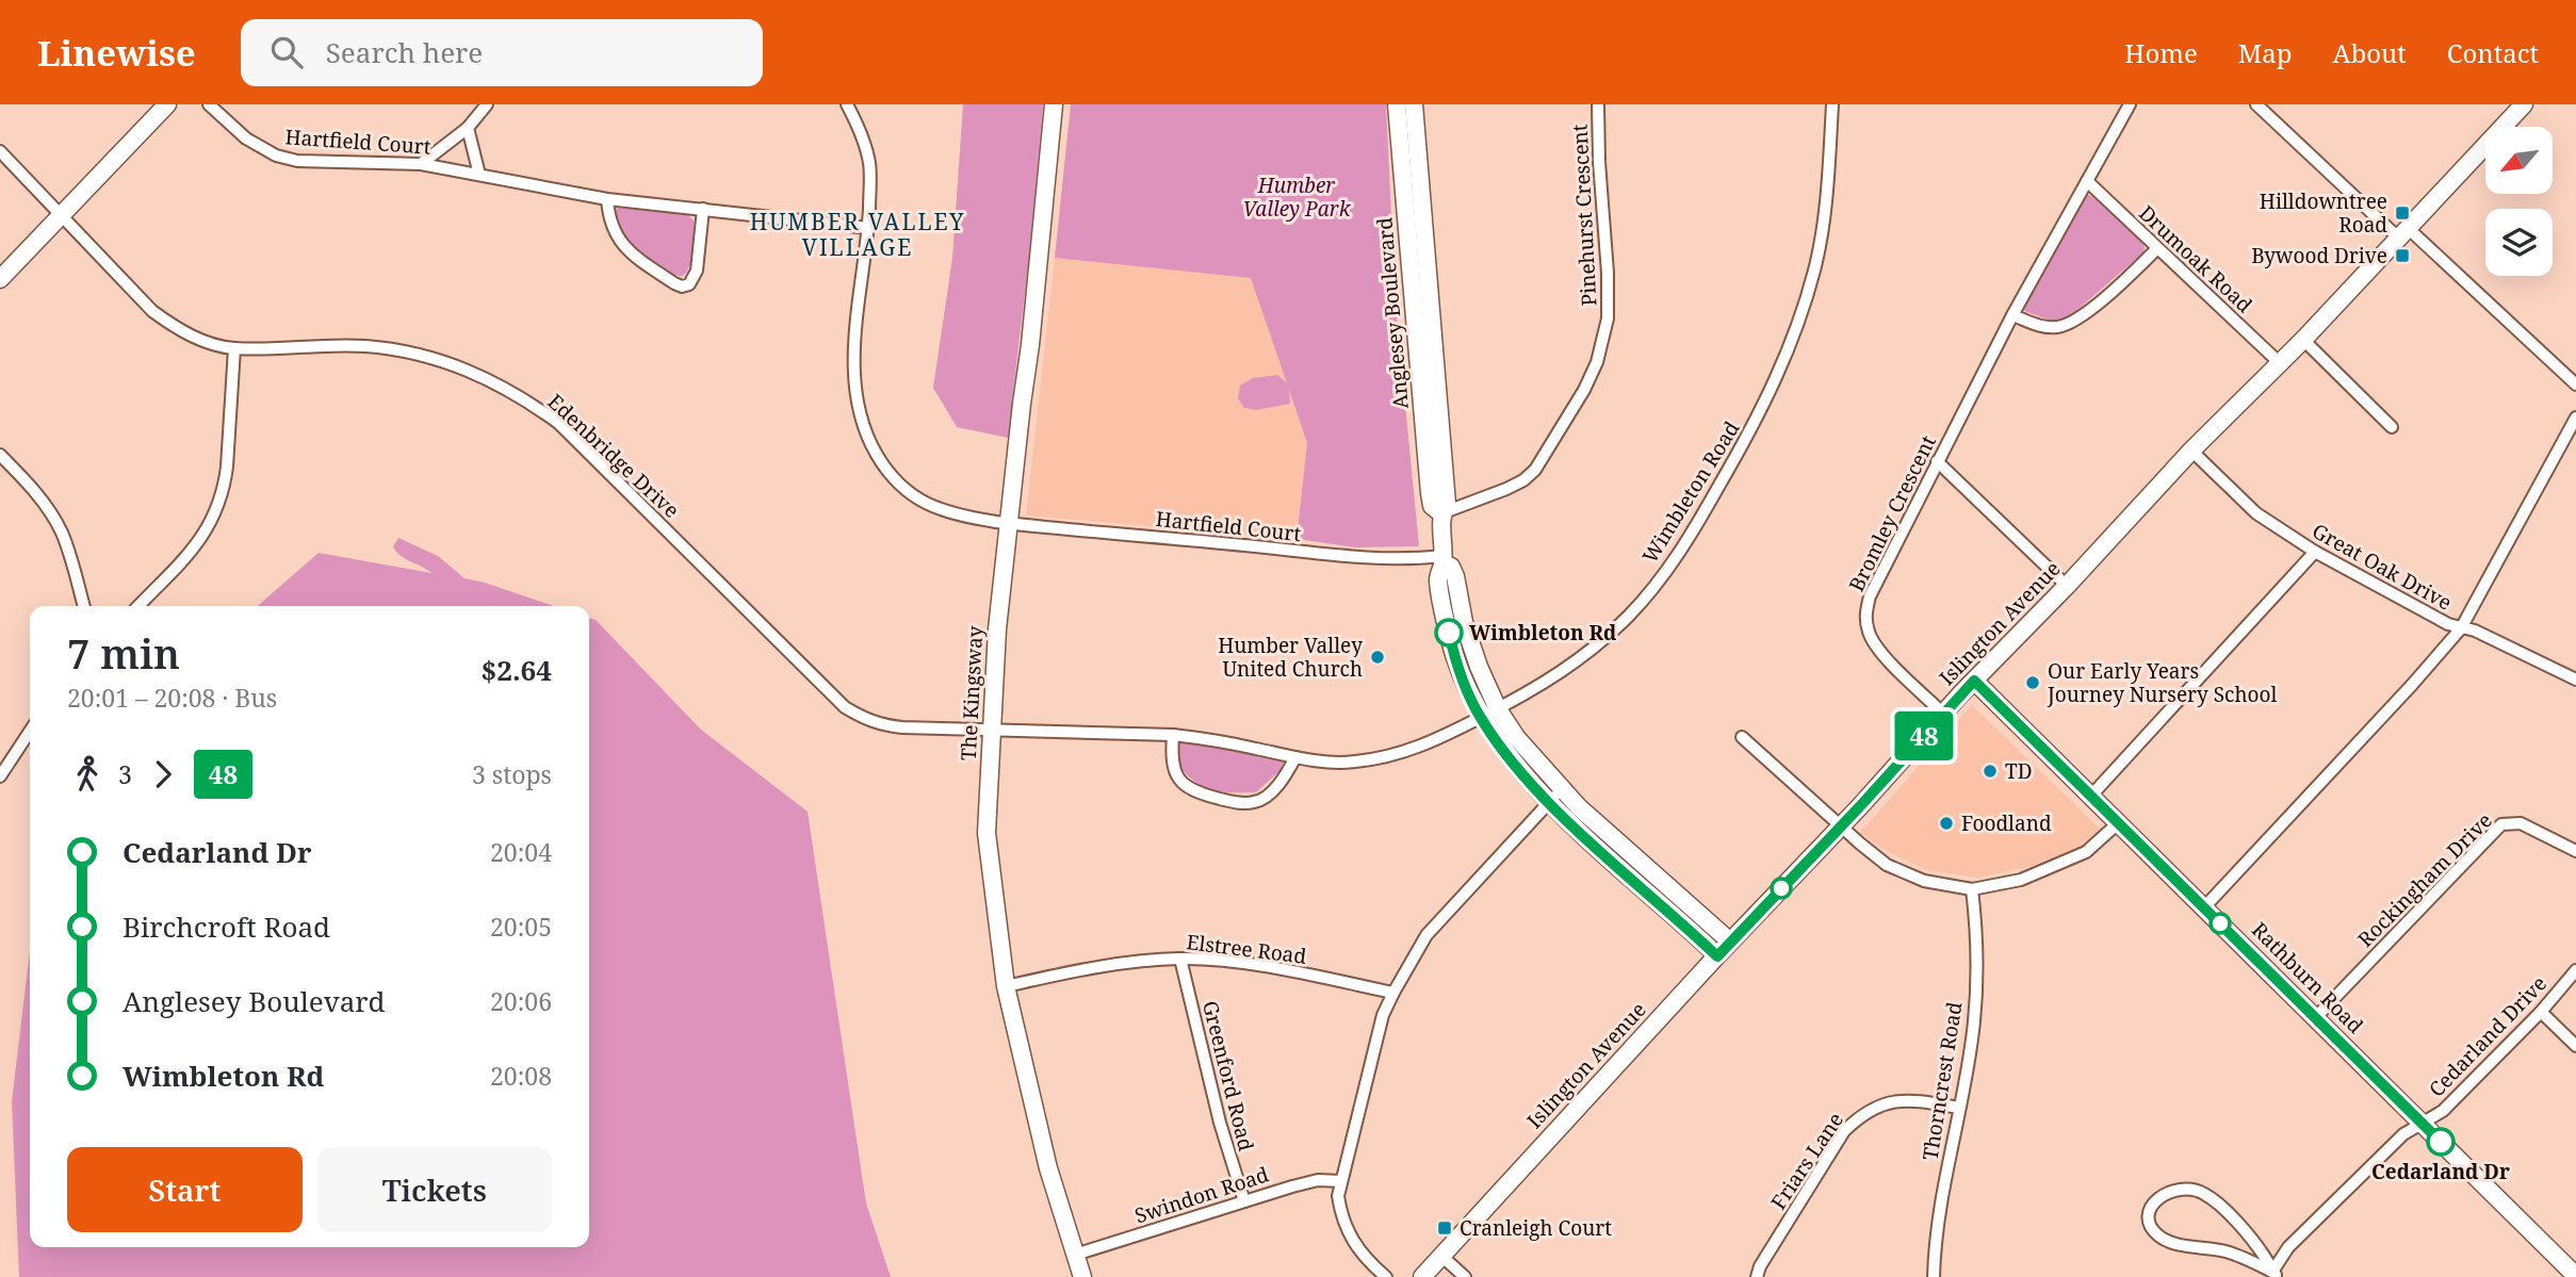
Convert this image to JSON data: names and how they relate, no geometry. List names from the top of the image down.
{
  "streets": {
    "street": [
      "Hartfield Court",
      "Pinehurst Crescent",
      "Drumoak Road",
      "Anglesey Boulevard",
      "Edenbridge Drive",
      "Wimbleton Road",
      "Bromley Crescent",
      "Great Oak Drive",
      "Islington Avenue",
      "The Kingsway",
      "Rockingham Drive",
      "Elstree Road",
      "Rathburn Road",
      "Cedarland Drive",
      "Greenford Road",
      "Thorncrest Road",
      "Friars Lane",
      "Swindon Road"
    ]
  },
  "crossings": [
    ["Hartfield Court", "Anglesey Boulevard"],
    ["Hartfield Court", "The Kingsway"],
    ["Pinehurst Crescent", "Anglesey Boulevard"],
    ["Drumoak Road", "Bromley Crescent"],
    ["Drumoak Road", "Islington Avenue"],
    ["Anglesey Boulevard", "Wimbleton Road"],
    ["Anglesey Boulevard", "Islington Avenue"],
    ["Edenbridge Drive", "Wimbleton Road"],
    ["Edenbridge Drive", "The Kingsway"],
    ["Wimbleton Road", "The Kingsway"],
    ["Bromley Crescent", "Islington Avenue"],
    ["Great Oak Drive", "Islington Avenue"],
    ["Islington Avenue", "Rathburn Road"],
    ["The Kingsway", "Elstree Road"],
    ["The Kingsway", "Swindon Road"],
    ["Rockingham Drive", "Rathburn Road"],
    ["Elstree Road", "Greenford Road"],
    ["Rathburn Road", "Cedarland Drive"],
    ["Greenford Road", "Swindon Road"],
    ["Thorncrest Road", "Friars Lane"]
  ],
  "districts": ["HUMBER VALLEY VILLAGE"],
  "parks": ["Humber Valley Park"],
  "places": {
    "transit": ["Hilldowntree Road", "Bywood Drive", "Cranleigh Court"],
    "other": [
      "Wimbleton Rd",
      "Humber Valley United Church",
      "Our Early Years Journey Nursery School",
      "TD",
      "Foodland",
      "Cedarland Dr"
    ]
  },
  "lines": ["bus line 48"],
  "north": "bottom left",
  "page": {
    "header": "Linewise",
    "search": "Search here",
    "nav": [
      "Home",
      "Map",
      "About",
      "Contact"
    ],
    "on_map": "48",
    "heading": ["7 min", "20:01 – 20:08 · Bus", "$2.64"],
    "legs": ["3", "48", "3 stops"],
    "list": [
      {
        "name": "Cedarland Dr",
        "value": "20:04"
      },
      {
        "name": "Birchcroft Road",
        "value": "20:05"
      },
      {
        "name": "Anglesey Boulevard",
        "value": "20:06"
      },
      {
        "name": "Wimbleton Rd",
        "value": "20:08"
      }
    ],
    "buttons": ["Start", "Tickets"]
  }
}
